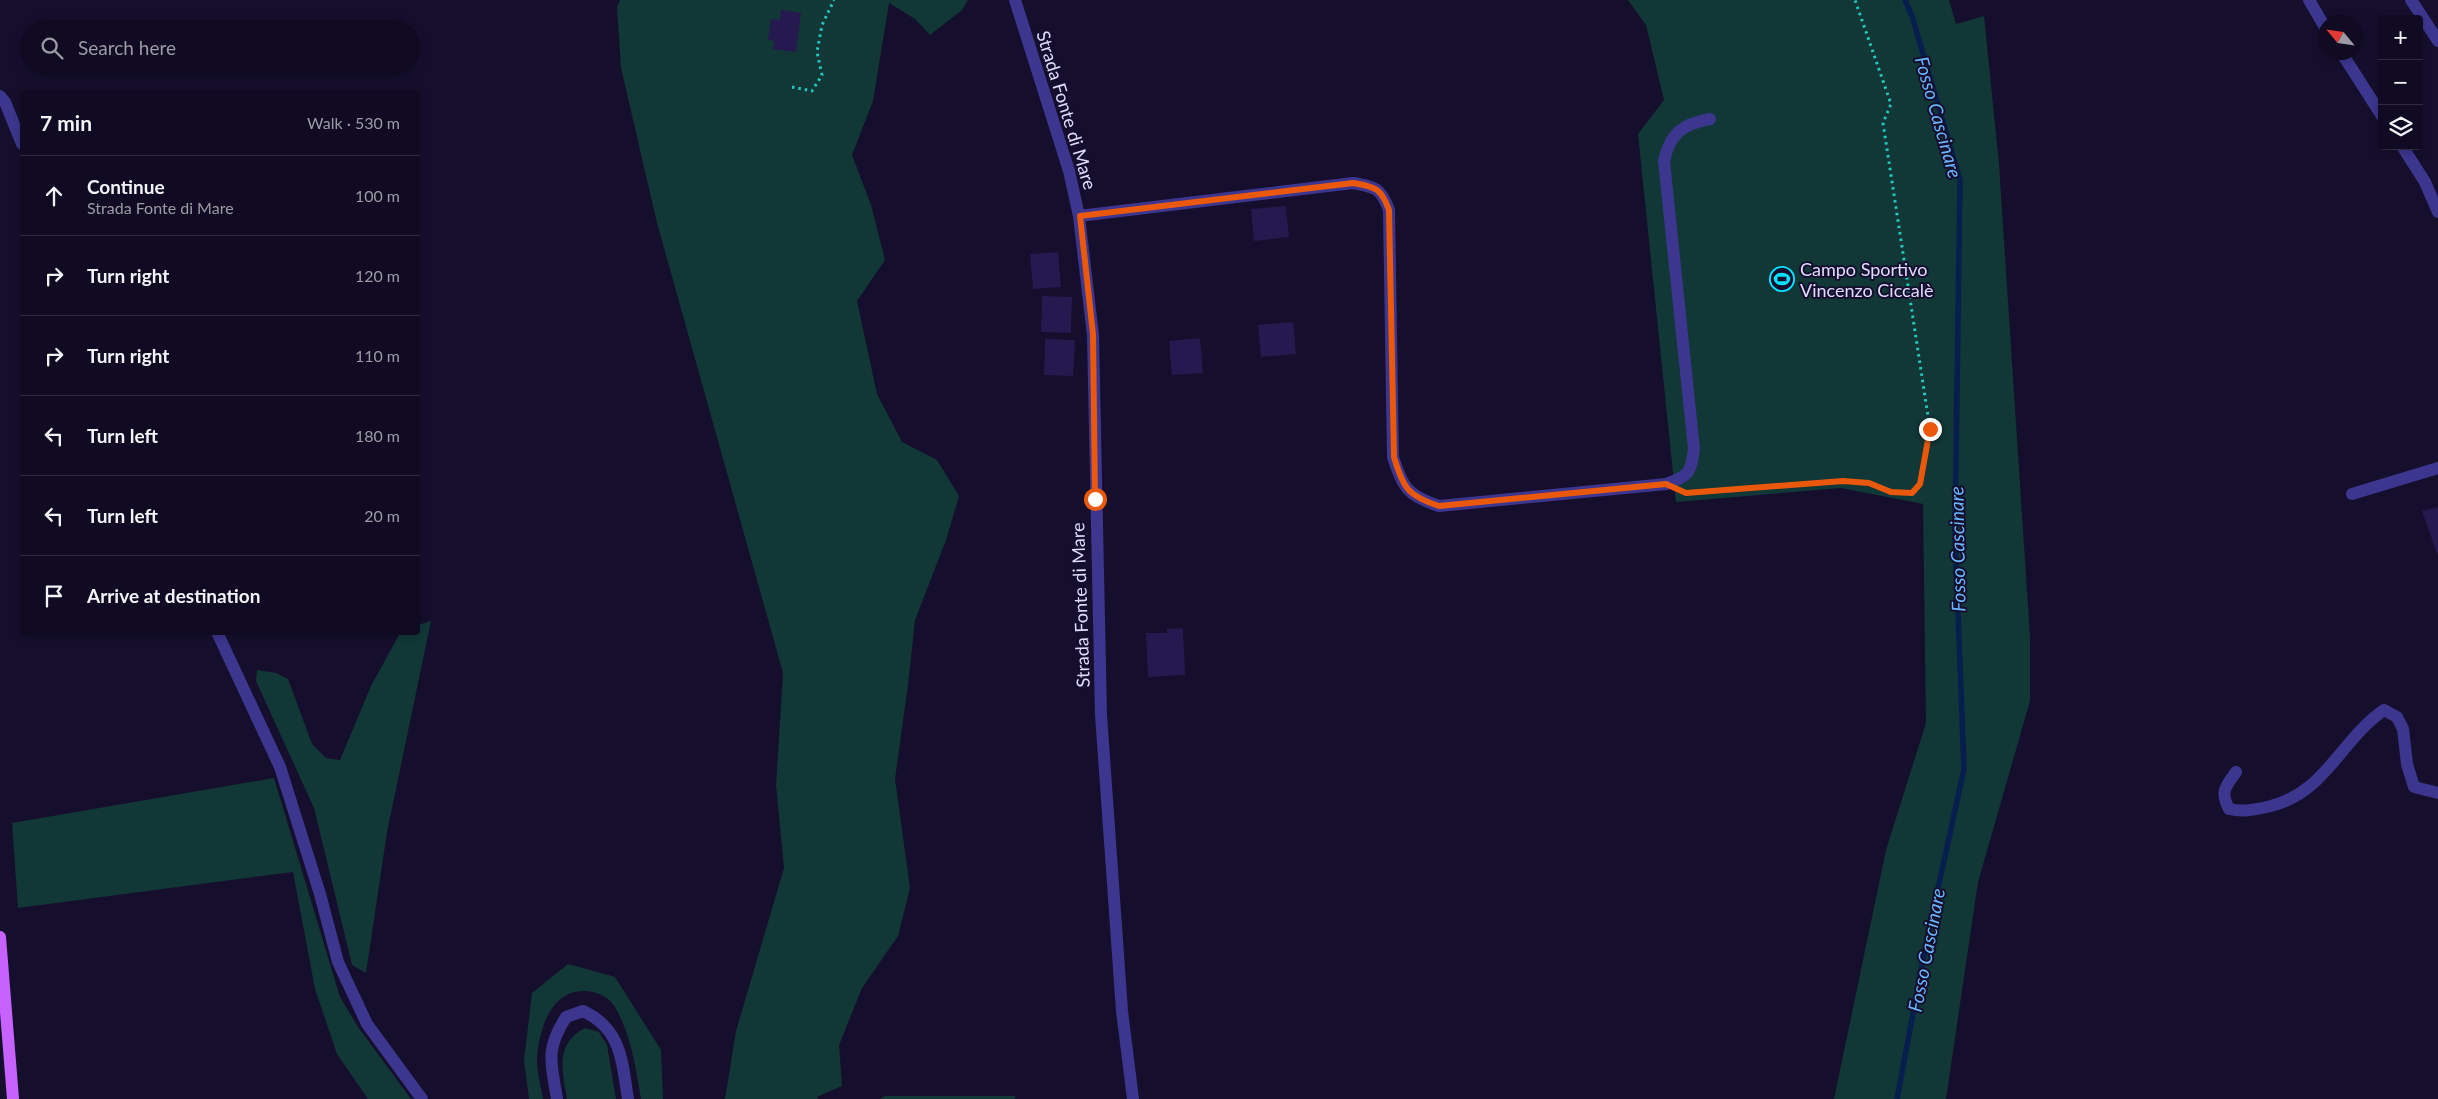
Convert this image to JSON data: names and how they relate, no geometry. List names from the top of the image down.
{
  "streets": {
    "street": ["Strada Fonte di Mare"]
  },
  "water": ["Fosso Cascinare"],
  "places": {
    "sports": ["Campo Sportivo Vincenzo Ciccalè"]
  },
  "north": "top left",
  "page": {
    "map_buttons": ["+", "−"],
    "search": "Search here",
    "heading": ["7 min", "Walk · 530 m"],
    "list": [
      ["Continue", "Strada Fonte di Mare", "100 m"],
      ["Turn right", "120 m"],
      ["Turn right", "110 m"],
      ["Turn left", "180 m"],
      ["Turn left", "20 m"],
      "Arrive at destination"
    ]
  }
}
